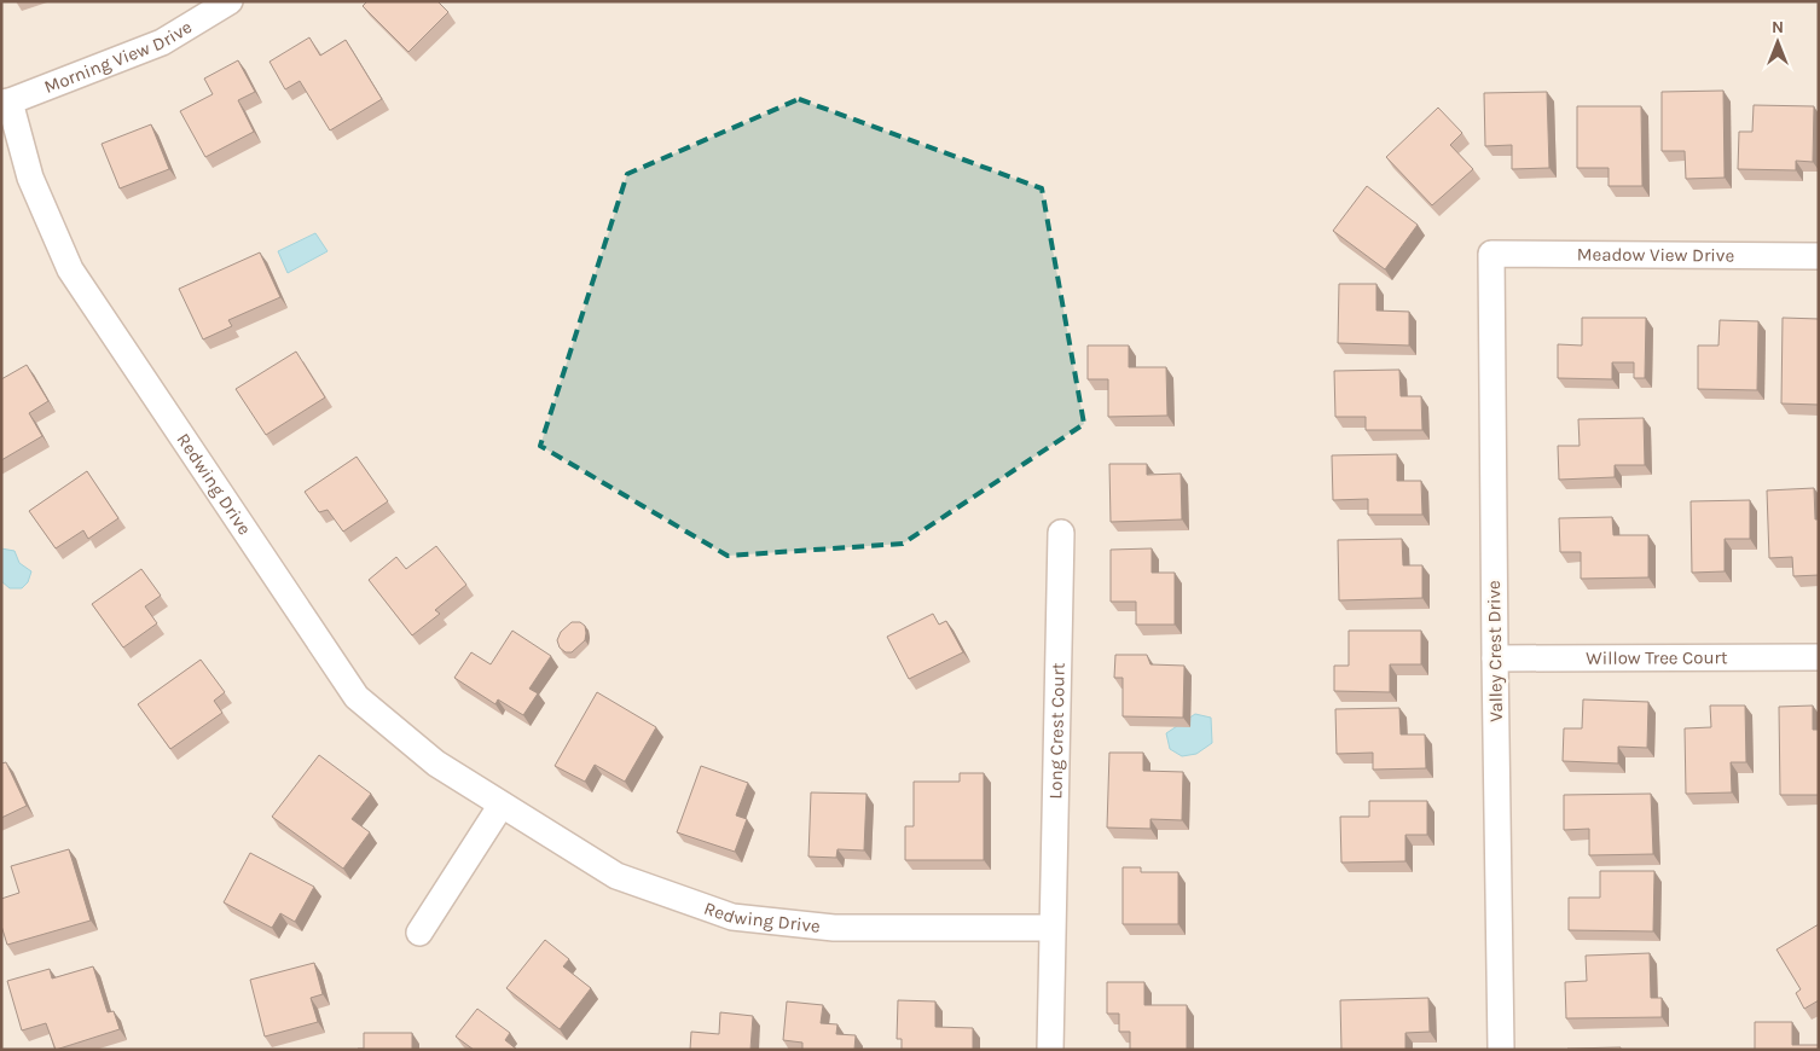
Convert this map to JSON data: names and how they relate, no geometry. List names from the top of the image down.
{
  "streets": {
    "street": [
      "Morning View Drive",
      "Meadow View Drive",
      "Redwing Drive",
      "Valley Crest Drive",
      "Willow Tree Court",
      "Long Crest Court"
    ]
  },
  "crossings": [
    ["Morning View Drive", "Redwing Drive"],
    ["Meadow View Drive", "Valley Crest Drive"],
    ["Redwing Drive", "Long Crest Court"],
    ["Valley Crest Drive", "Willow Tree Court"]
  ],
  "north": "top"
}
